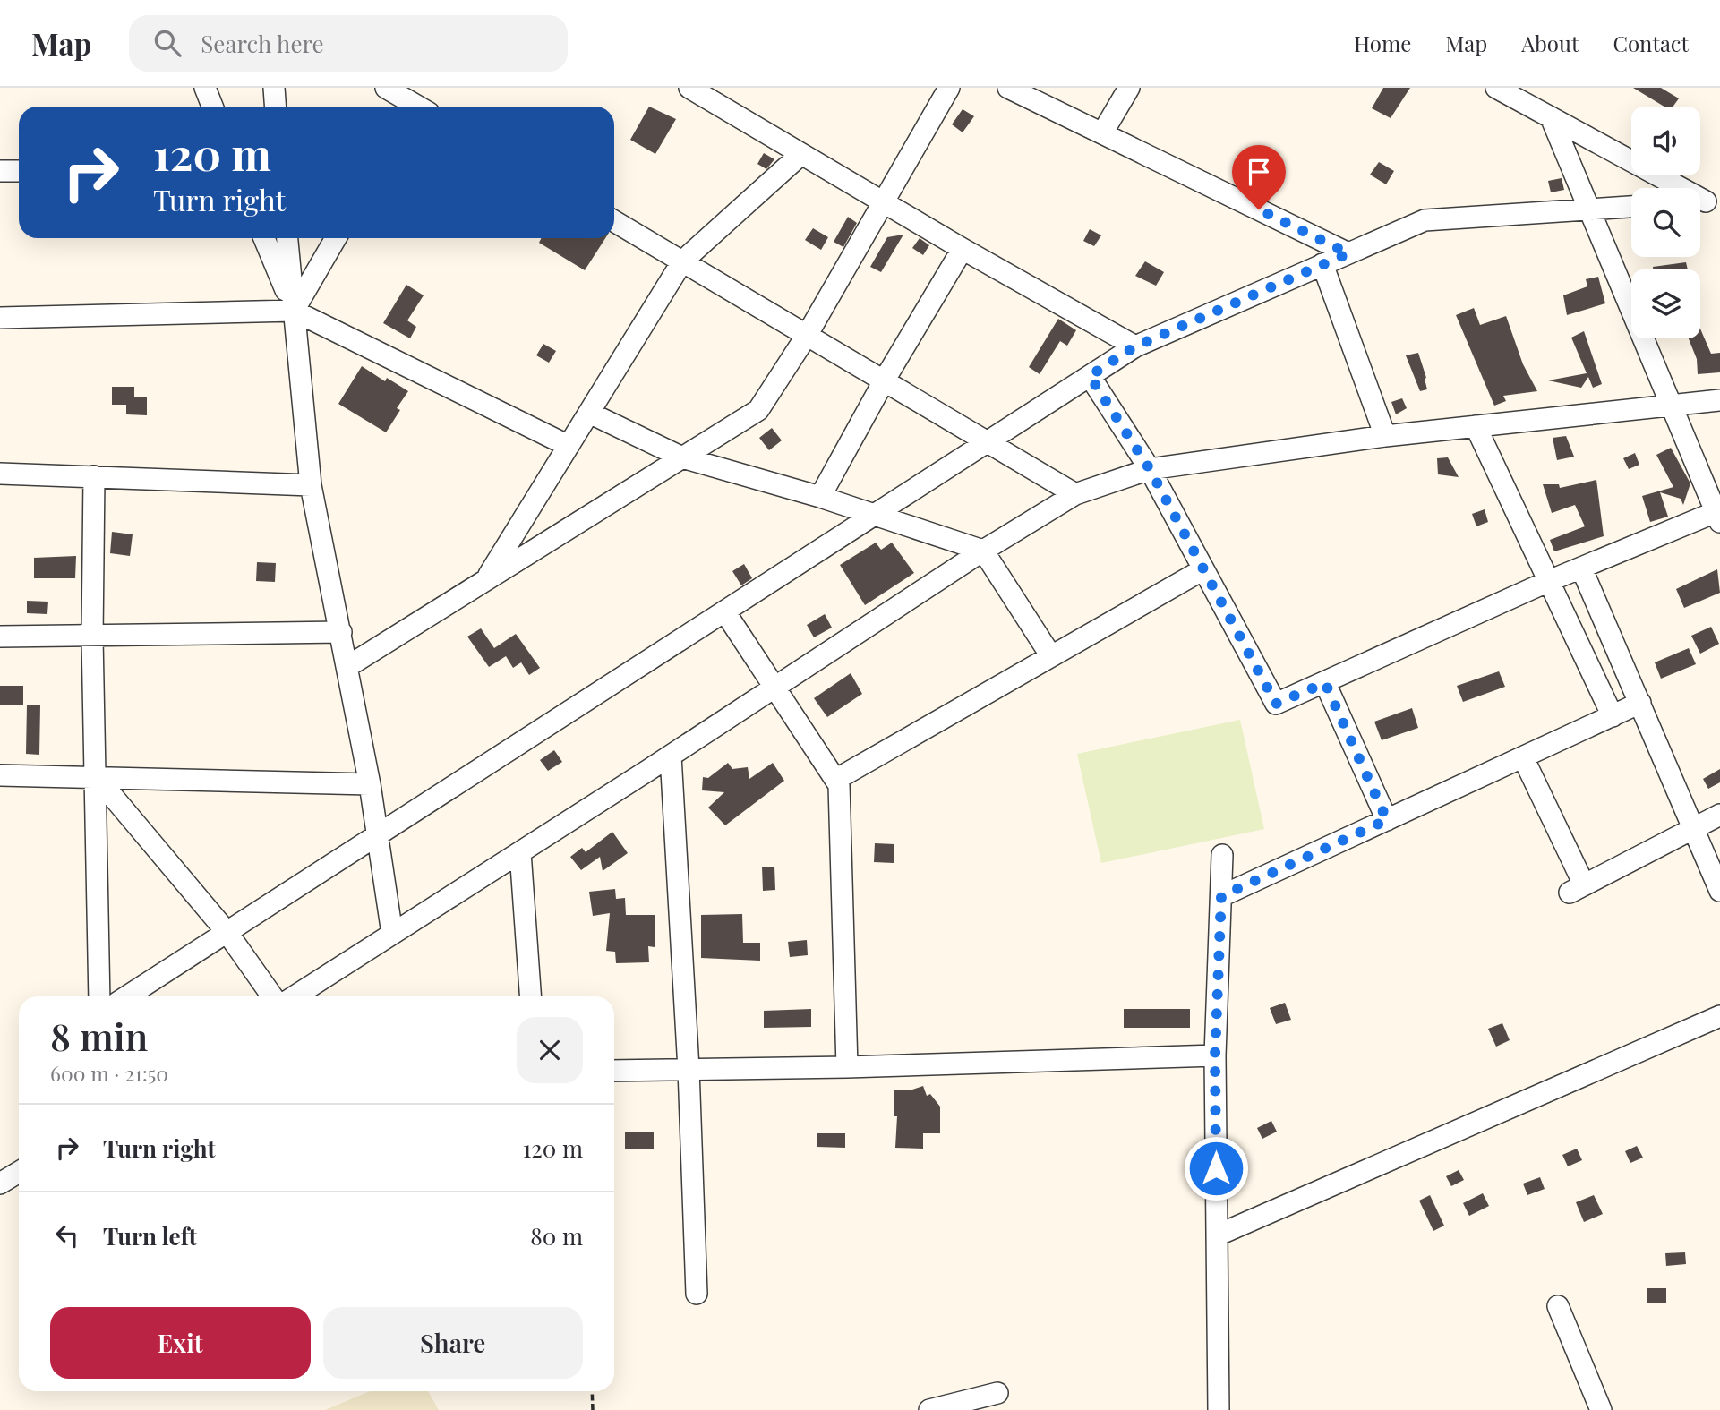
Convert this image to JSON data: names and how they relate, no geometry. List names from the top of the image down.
{
  "page": {
    "header": "Map",
    "search": "Search here",
    "nav": [
      "Home",
      "Map",
      "About",
      "Contact"
    ],
    "turn": ["120 m", "Turn right"],
    "heading": ["8 min", "600 m · 21:50"],
    "list": [
      {
        "name": "Turn right",
        "value": "120 m"
      },
      {
        "name": "Turn left",
        "value": "80 m"
      }
    ],
    "buttons": ["Exit", "Share"]
  }
}
